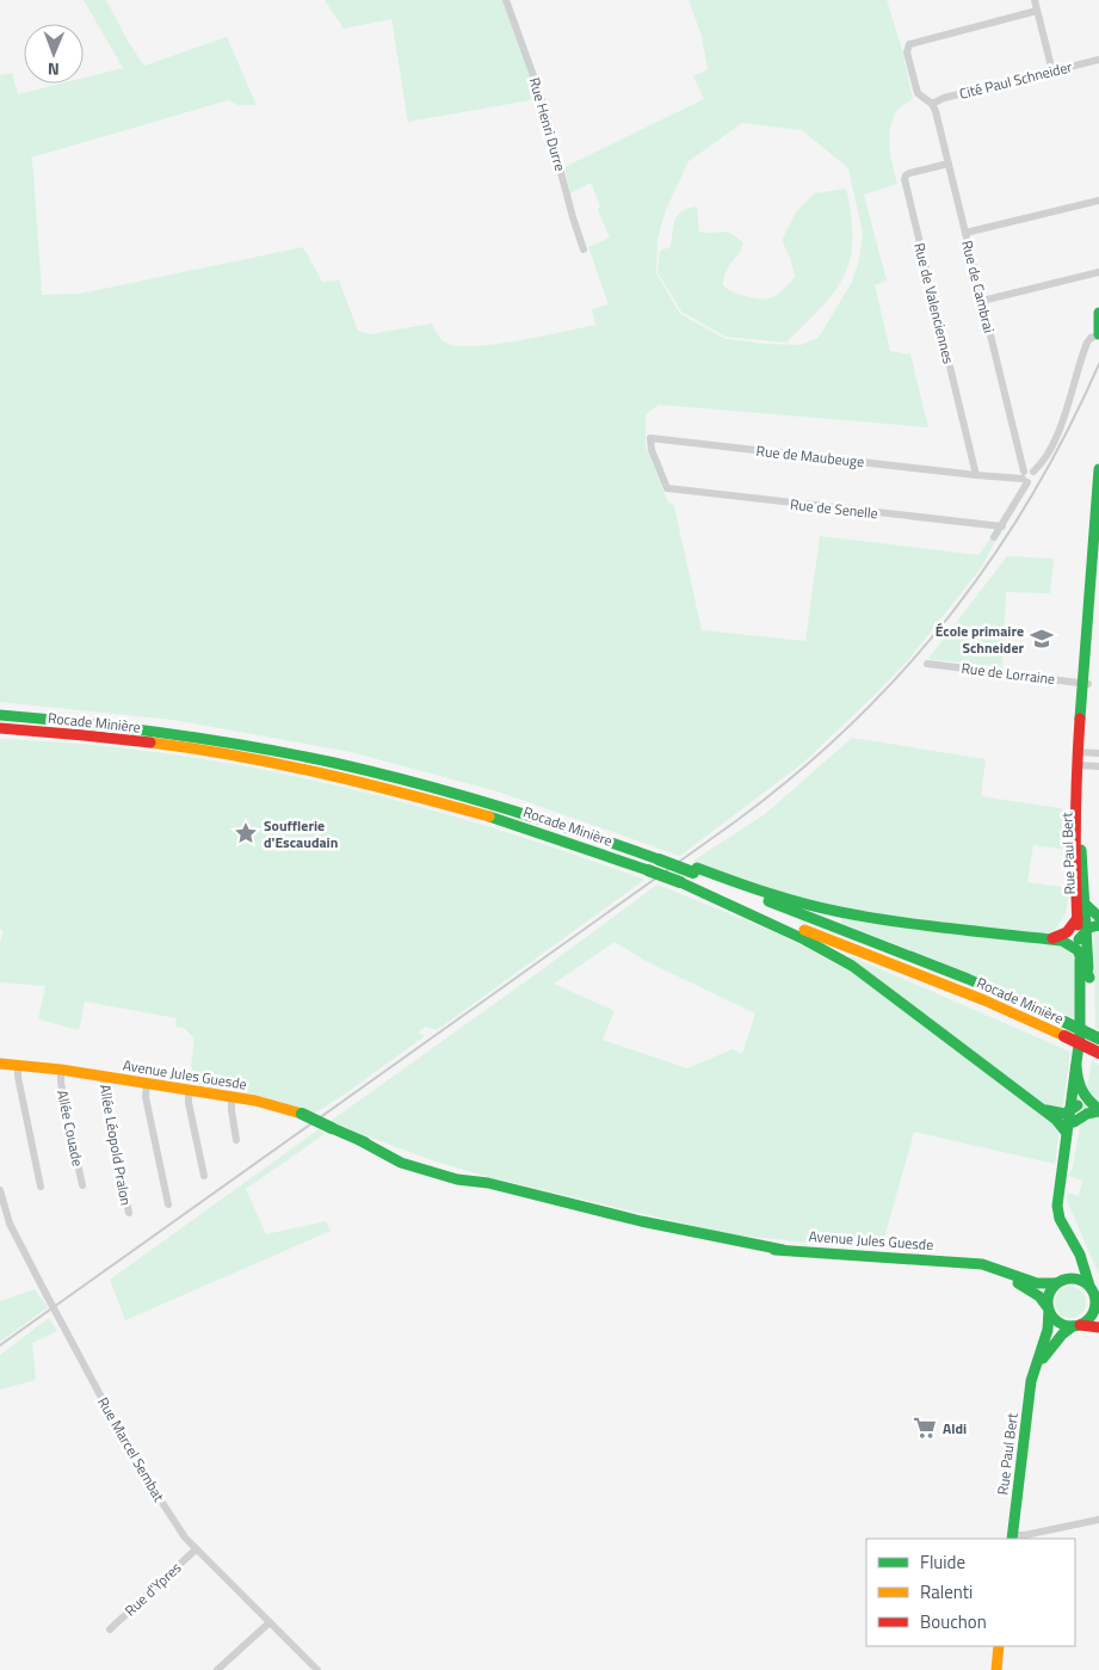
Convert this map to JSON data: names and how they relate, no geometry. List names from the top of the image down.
{
  "streets": {
    "main road": ["Rocade Minière", "Rue Paul Bert", "Avenue Jules Guesde"],
    "street": [
      "Cité Paul Schneider",
      "Rue Henri Durre",
      "Rue de Cambrai",
      "Rue de Valenciennes",
      "Rue de Maubeuge",
      "Rue de Senelle",
      "Rue de Lorraine",
      "Allée Couade",
      "Allée Léopold Pralon",
      "Rue Marcel Sembat",
      "Rue d'Ypres"
    ]
  },
  "crossings": [
    ["Cité Paul Schneider", "Rue de Cambrai"],
    ["Rue de Cambrai", "Rue de Valenciennes"],
    ["Rue de Cambrai", "Rue de Maubeuge"],
    ["Rue de Valenciennes", "Rue de Maubeuge"],
    ["Rue de Maubeuge", "Rue de Senelle"],
    ["Rue de Lorraine", "Rue Paul Bert"],
    ["Rue Paul Bert", "Avenue Jules Guesde"],
    ["Avenue Jules Guesde", "Allée Couade"],
    ["Avenue Jules Guesde", "Allée Léopold Pralon"],
    ["Rue Marcel Sembat", "Rue d'Ypres"]
  ],
  "places": {
    "school or university": ["École primaire Schneider"],
    "place": ["Soufflerie d'Escaudain"],
    "supermarket": ["Aldi"]
  },
  "legend": ["Fluide", "Ralenti", "Bouchon"],
  "north": "bottom"
}
